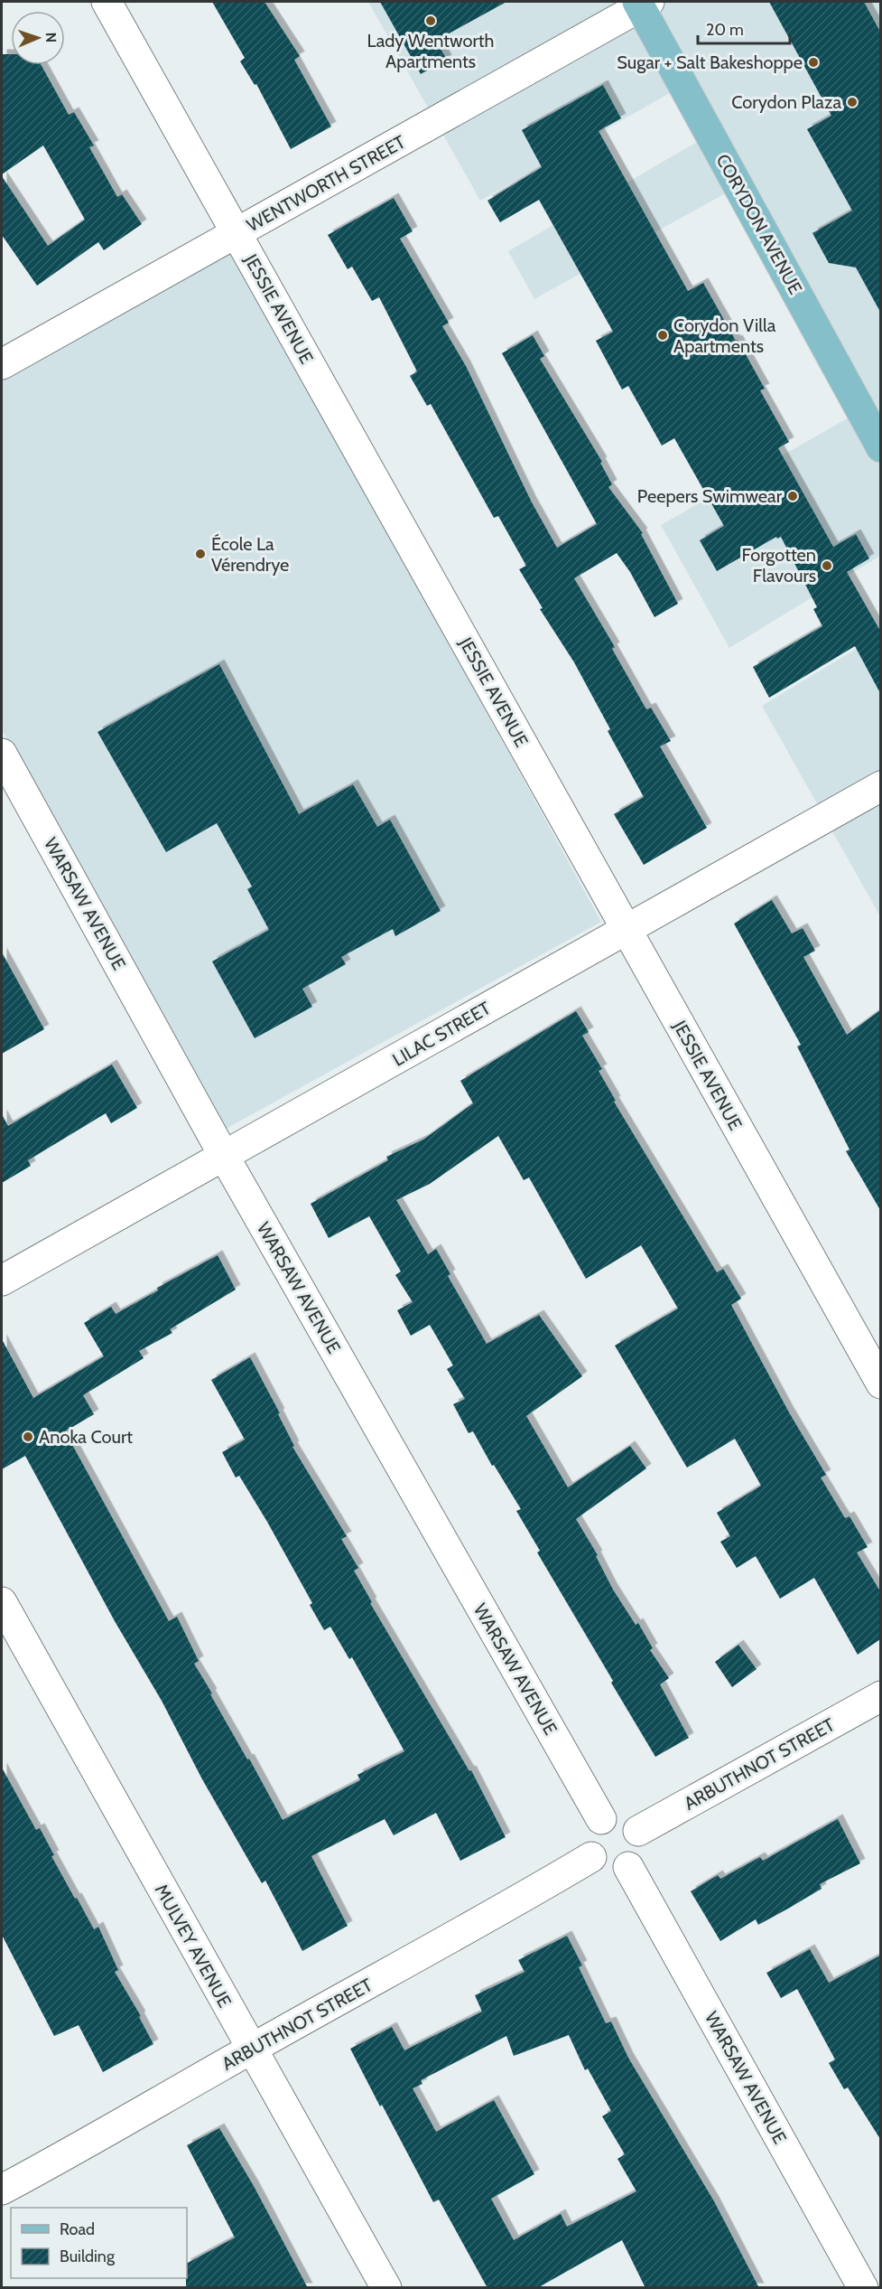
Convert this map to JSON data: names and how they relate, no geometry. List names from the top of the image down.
{
  "streets": {
    "main road": ["CORYDON AVENUE"],
    "street": [
      "WENTWORTH STREET",
      "JESSIE AVENUE",
      "WARSAW AVENUE",
      "LILAC STREET",
      "ARBUTHNOT STREET",
      "MULVEY AVENUE"
    ]
  },
  "crossings": [
    ["WENTWORTH STREET", "CORYDON AVENUE"],
    ["WENTWORTH STREET", "JESSIE AVENUE"],
    ["JESSIE AVENUE", "LILAC STREET"],
    ["WARSAW AVENUE", "LILAC STREET"],
    ["WARSAW AVENUE", "ARBUTHNOT STREET"],
    ["ARBUTHNOT STREET", "MULVEY AVENUE"]
  ],
  "places": [
    "Lady Wentworth Apartments",
    "Sugar + Salt Bakeshoppe",
    "Corydon Plaza",
    "Corydon Villa Apartments",
    "Peepers Swimwear",
    "École La Vérendrye",
    "Forgotten Flavours",
    "Anoka Court"
  ],
  "legend": ["Road", "Building"],
  "scale_bar": "20 m",
  "north": "right"
}
